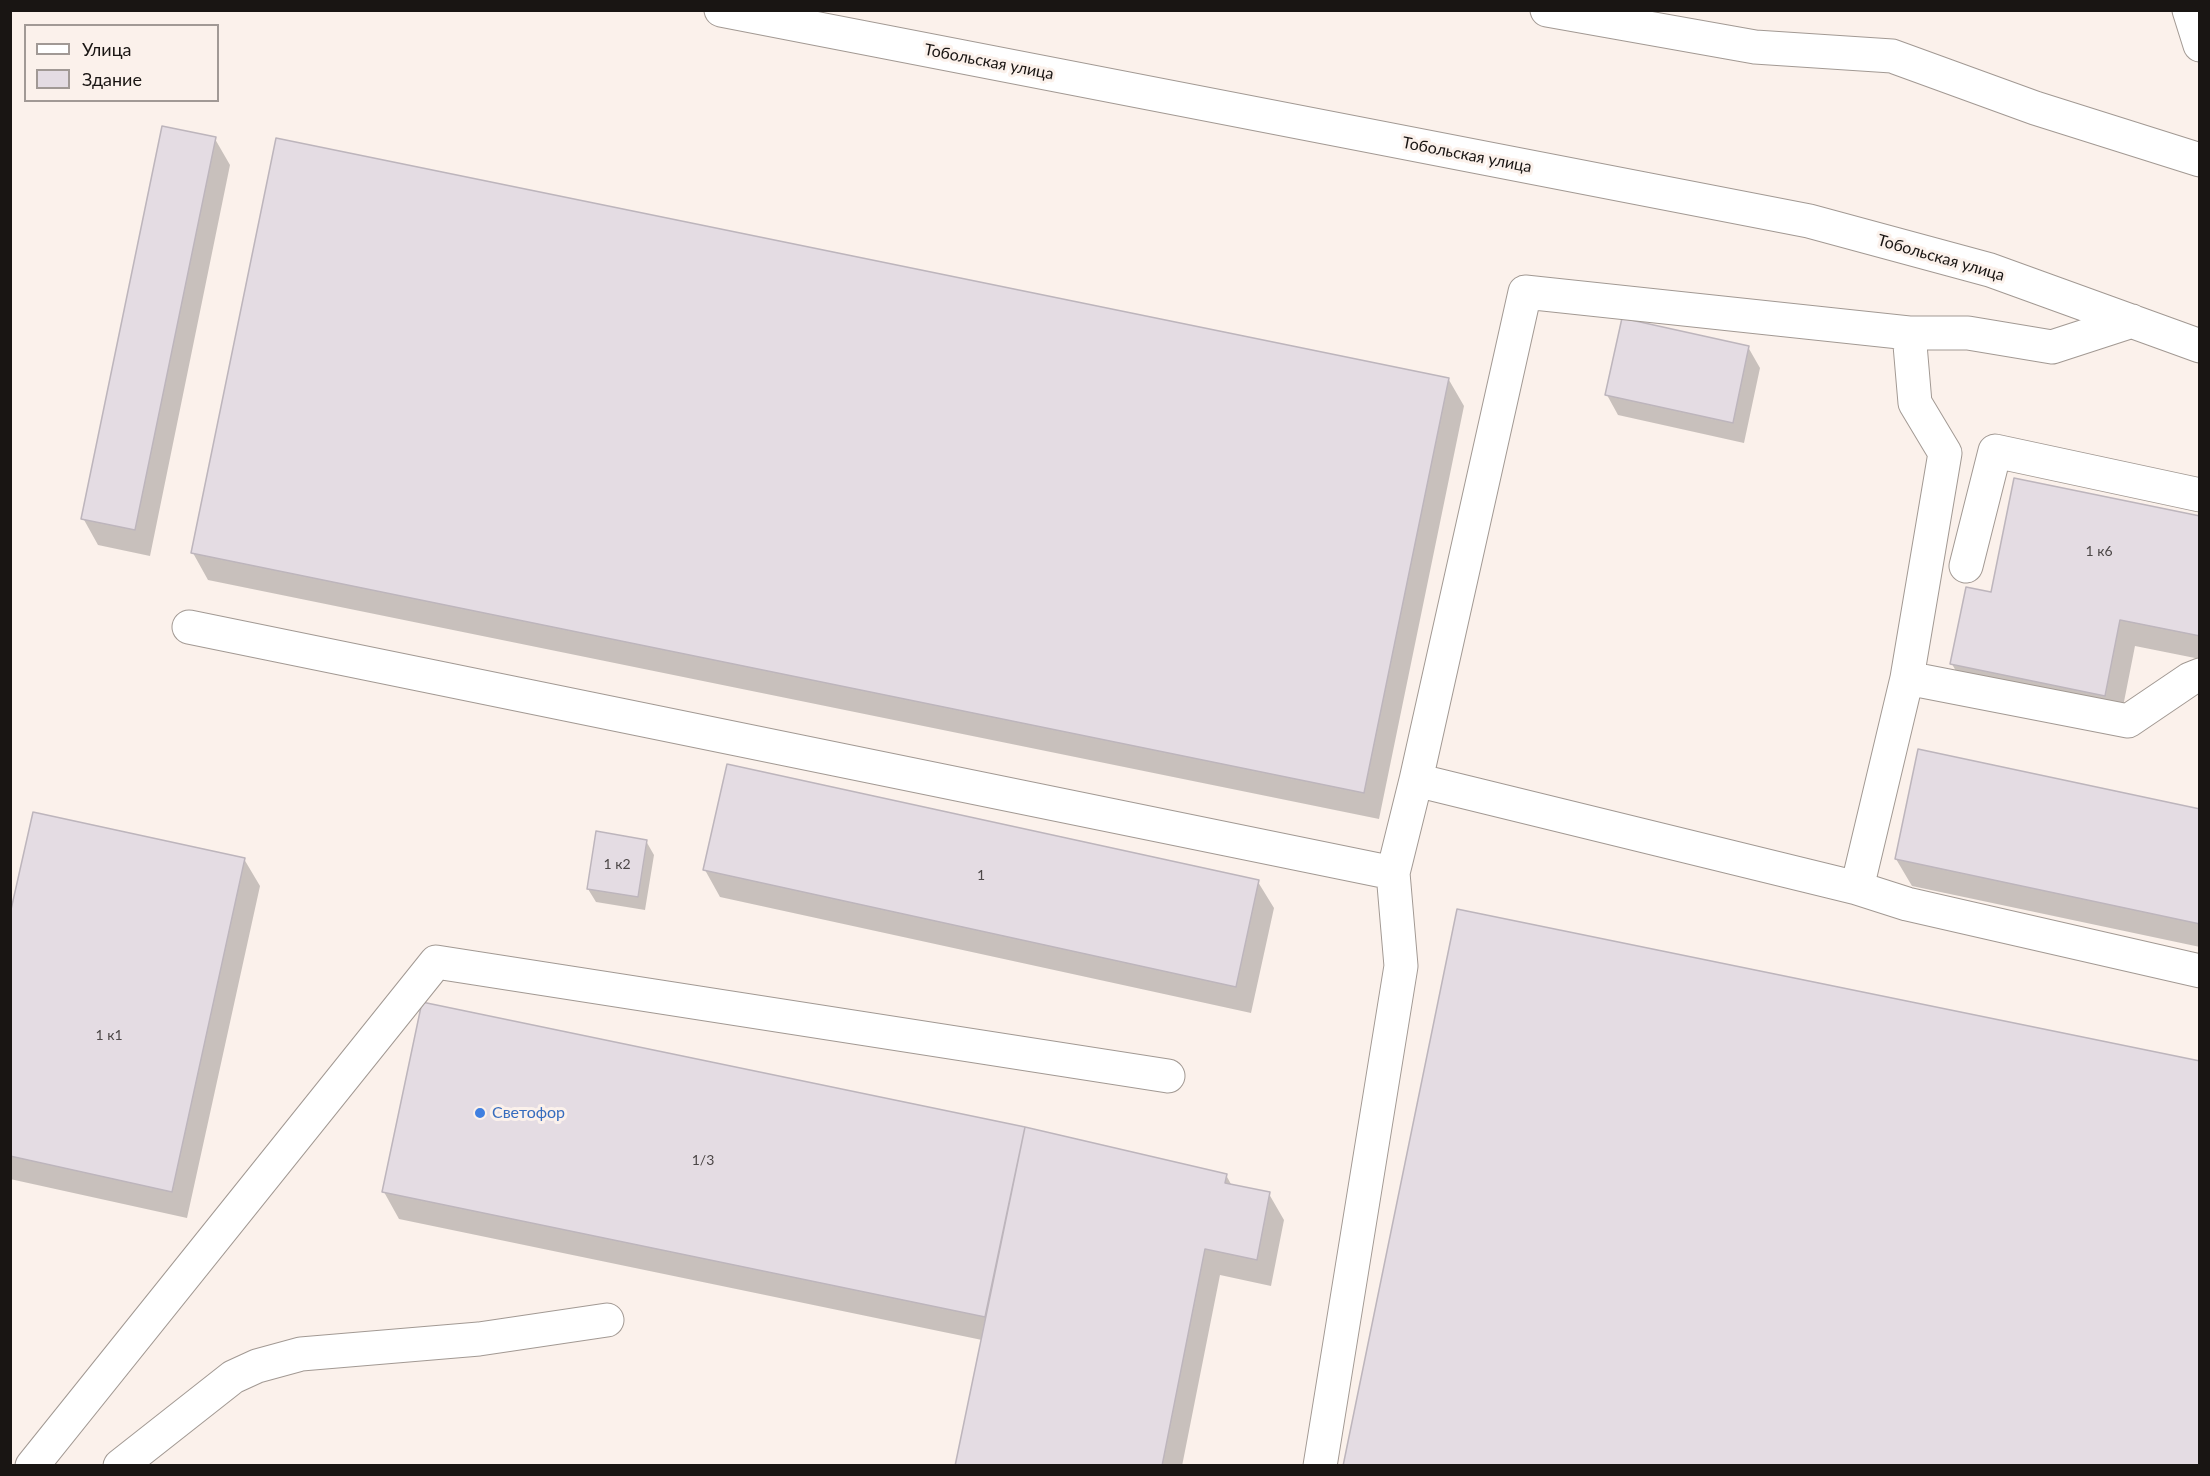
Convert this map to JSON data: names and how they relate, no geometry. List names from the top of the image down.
{
  "streets": {
    "street": ["Тобольская улица"]
  },
  "places": ["Светофор"],
  "house_numbers": [
    "1 к6",
    "1 к2",
    "1",
    "1 к1",
    "1/3"
  ],
  "legend": ["Улица", "Здание"]
}
